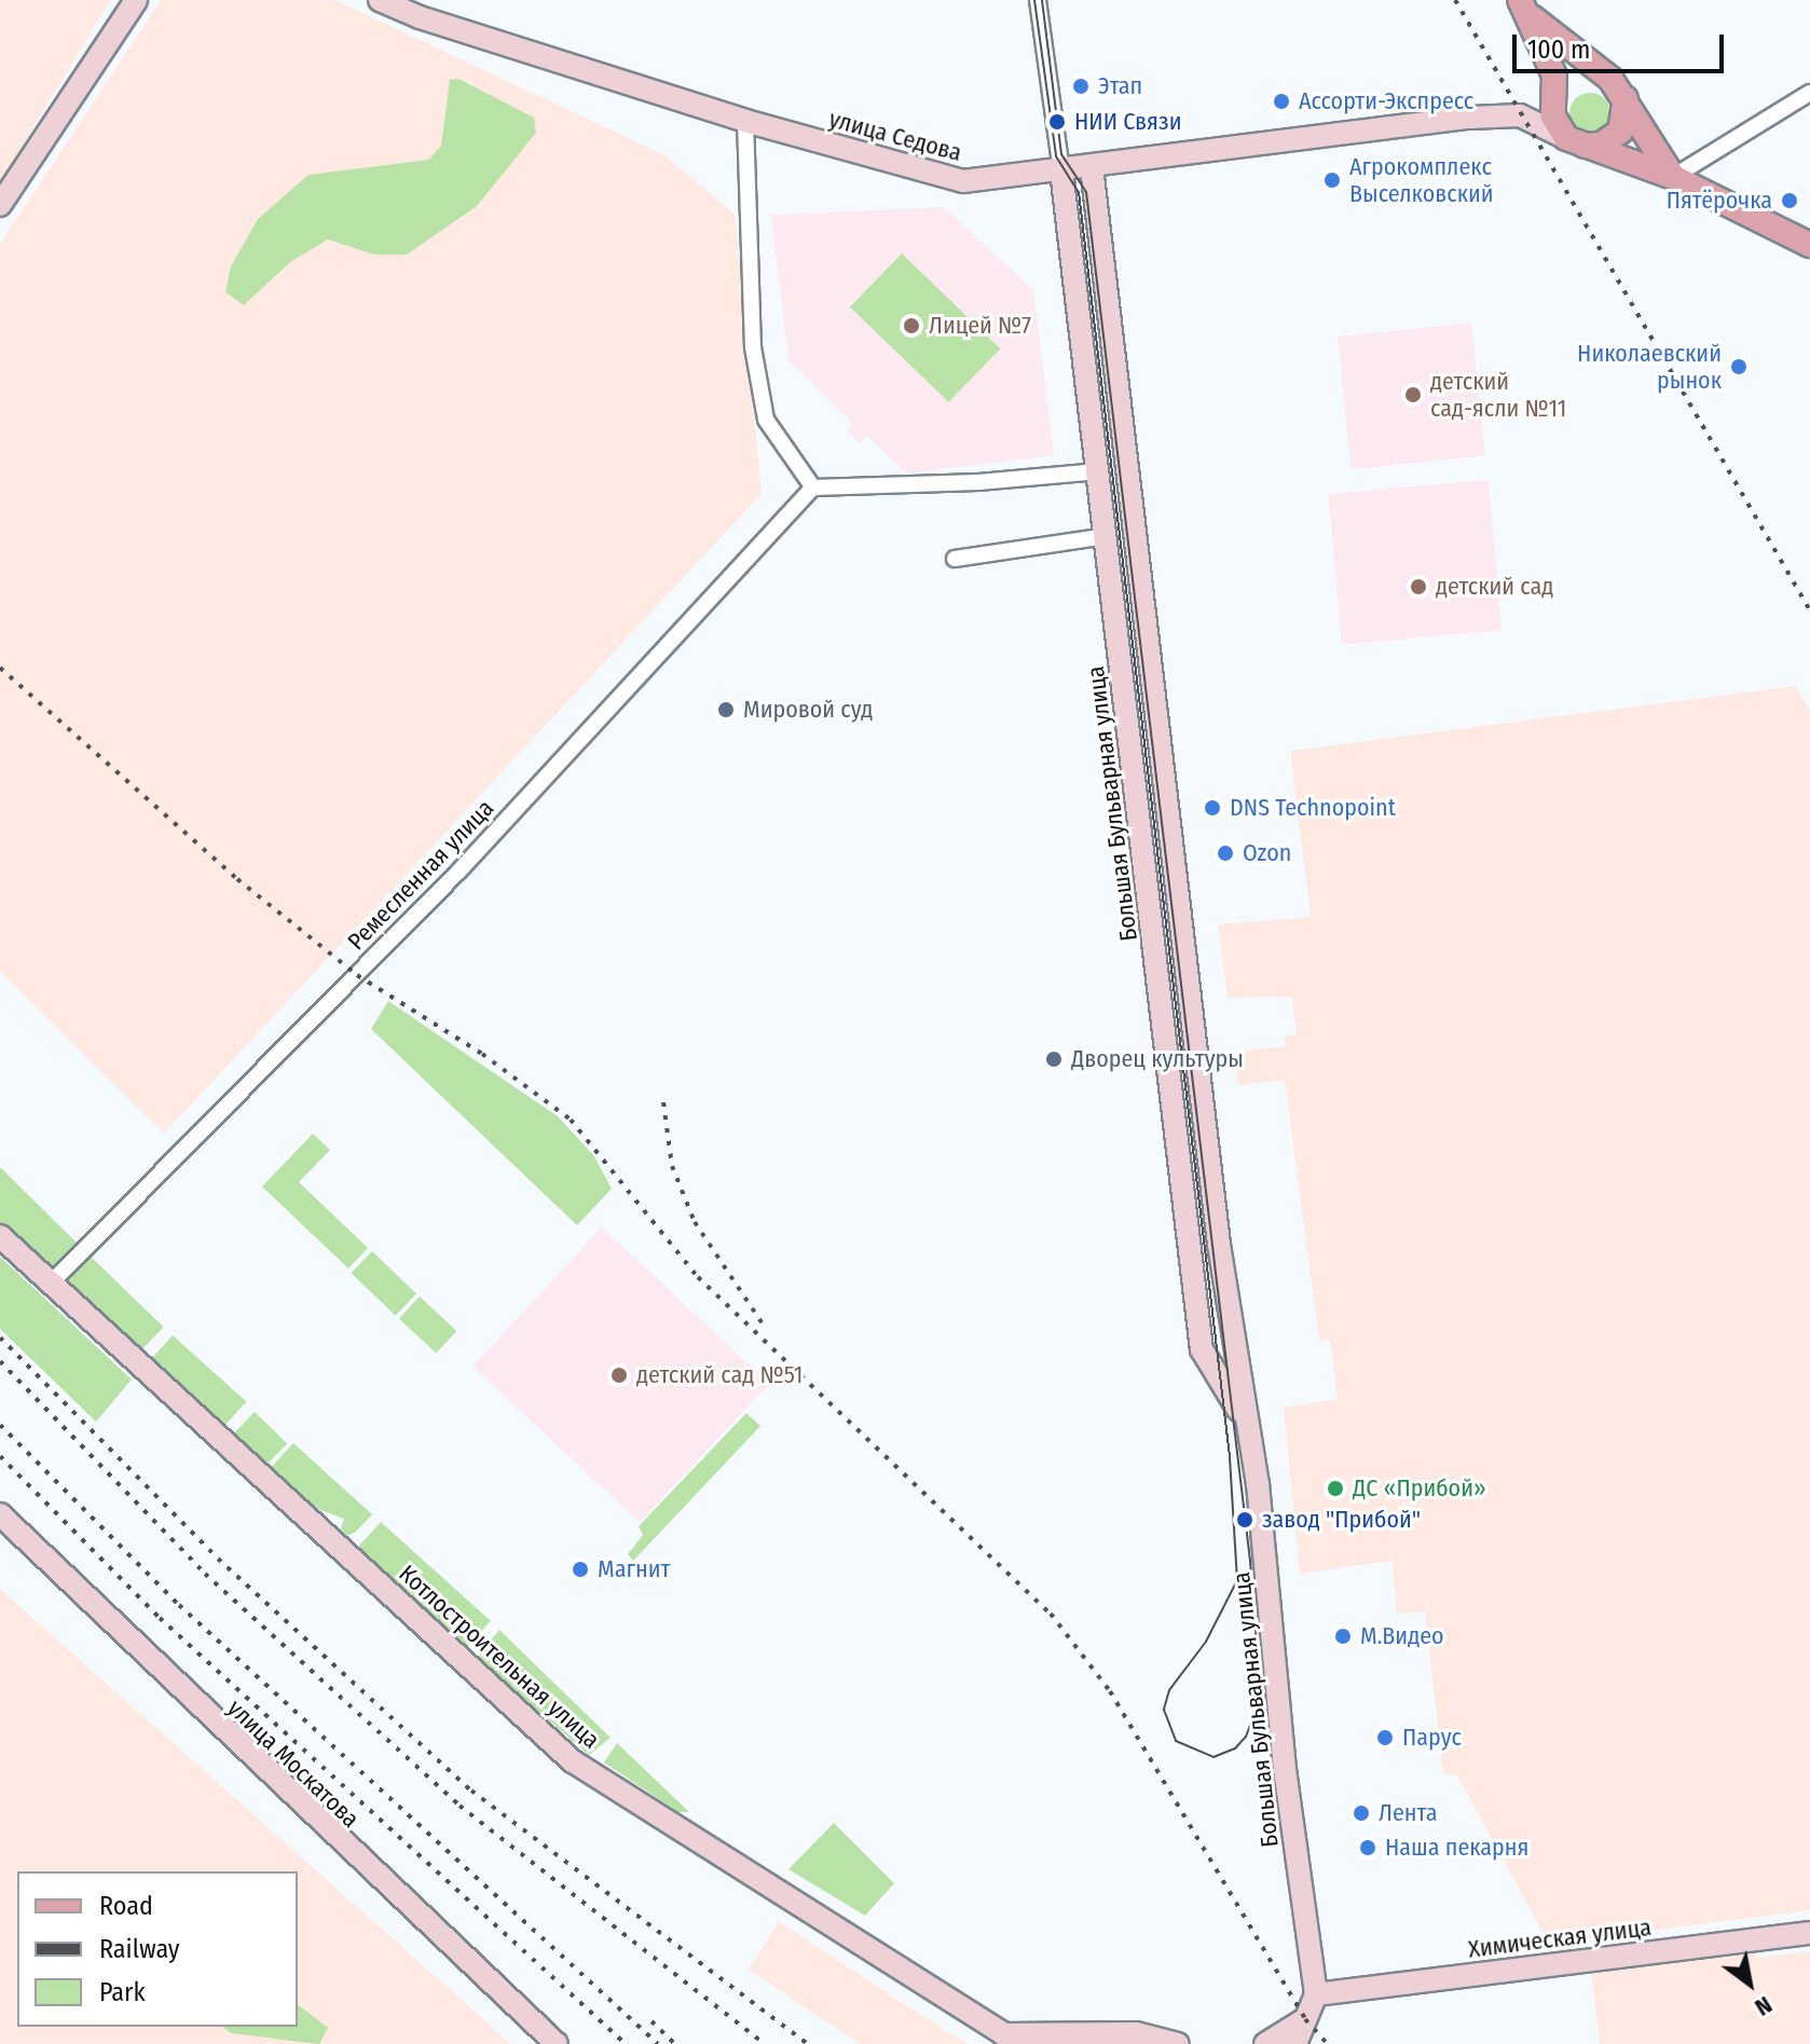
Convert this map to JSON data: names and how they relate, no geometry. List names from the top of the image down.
{
  "streets": {
    "main road": [
      "улица Седова",
      "Большая Бульварная улица",
      "Котлостроительная улица",
      "улица Москатова",
      "Химическая улица"
    ],
    "street": ["Ремесленная улица"]
  },
  "crossings": [
    ["улица Седова", "Большая Бульварная улица"],
    ["Большая Бульварная улица", "Химическая улица"],
    ["Ремесленная улица", "Котлостроительная улица"]
  ],
  "places": [
    "Этап",
    "Ассорти-Экспресс",
    "НИИ Связи",
    "Агрокомплекс Выселковский",
    "Пятёрочка",
    "Лицей №7",
    "Николаевский рынок",
    "детский сад-ясли №11",
    "детский сад",
    "Мировой суд",
    "DNS Technopoint",
    "Ozon",
    "Дворец культуры",
    "детский сад №51",
    "ДC «Прибой»",
    "завод \"Прибой\"",
    "Магнит",
    "М.Видео",
    "Парус",
    "Лента",
    "Наша пекарня"
  ],
  "legend": ["Road", "Railway", "Park"],
  "scale_bar": "100 m",
  "north": "bottom right"
}
